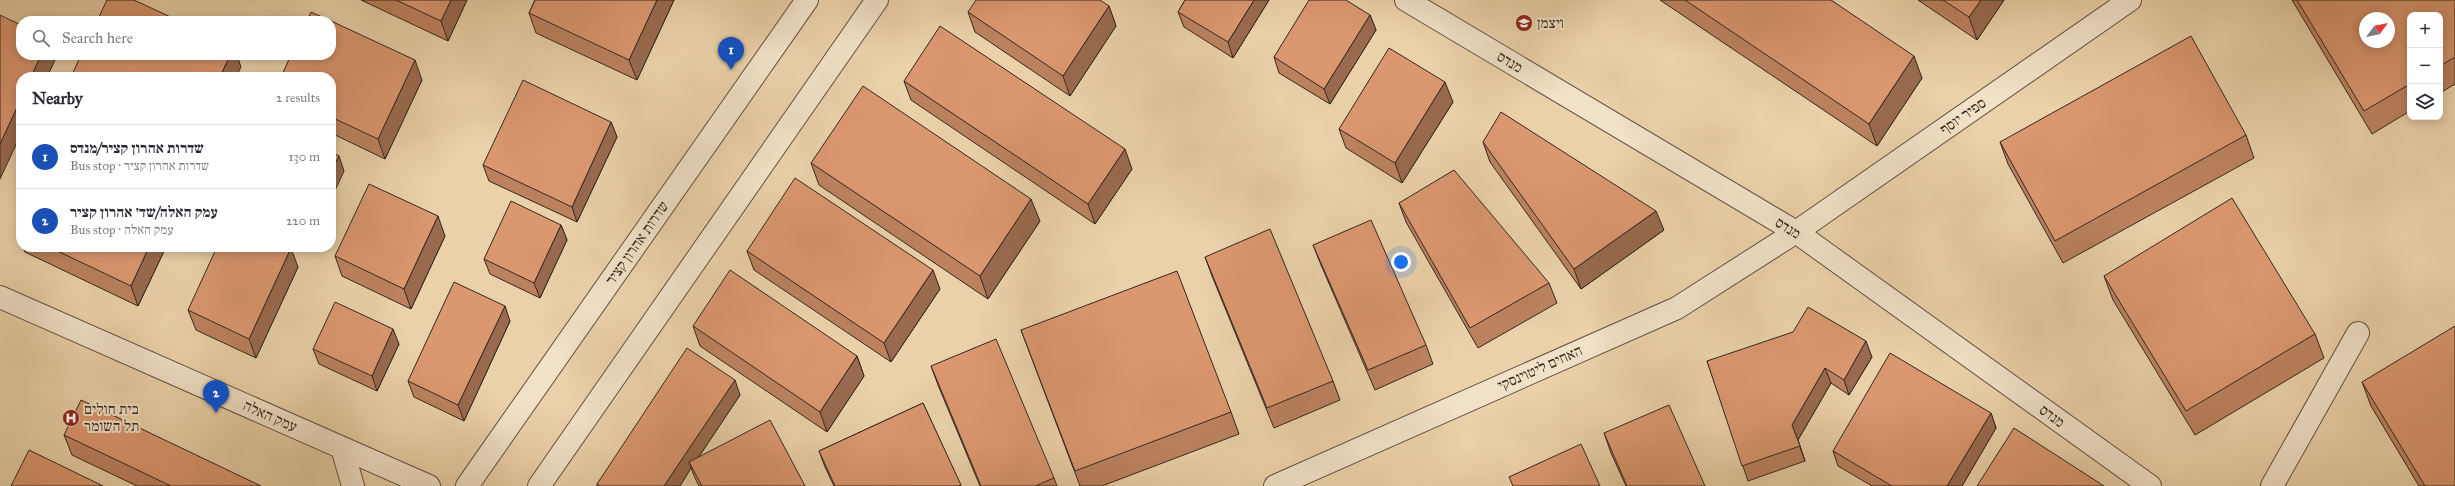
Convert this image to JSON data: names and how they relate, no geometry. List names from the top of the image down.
{
  "streets": {
    "street": [
      "מנדס",
      "ספיר יוסף",
      "שדרות אהרון קציר",
      "האחים ליטוינסקי",
      "עמק האלה"
    ]
  },
  "crossings": [
    ["מנדס", "ספיר יוסף"],
    ["מנדס", "האחים ליטוינסקי"],
    ["ספיר יוסף", "האחים ליטוינסקי"]
  ],
  "places": {
    "school or university": ["ויצמן"],
    "hospital": ["בית חולים תל השומר"]
  },
  "north": "top right",
  "page": {
    "map_buttons": ["+", "−"],
    "search": "Search here",
    "pins": ["1", "2"],
    "heading": ["Nearby", "2 results"],
    "list": [
      {
        "mark": "1",
        "name": "שדרות אהרון קציר/מנדס",
        "note": "Bus stop · שדרות אהרון קציר",
        "value": "130 m"
      },
      {
        "mark": "2",
        "name": "עמק האלה/שד׳ אהרון קציר",
        "note": "Bus stop · עמק האלה",
        "value": "220 m"
      }
    ]
  }
}
